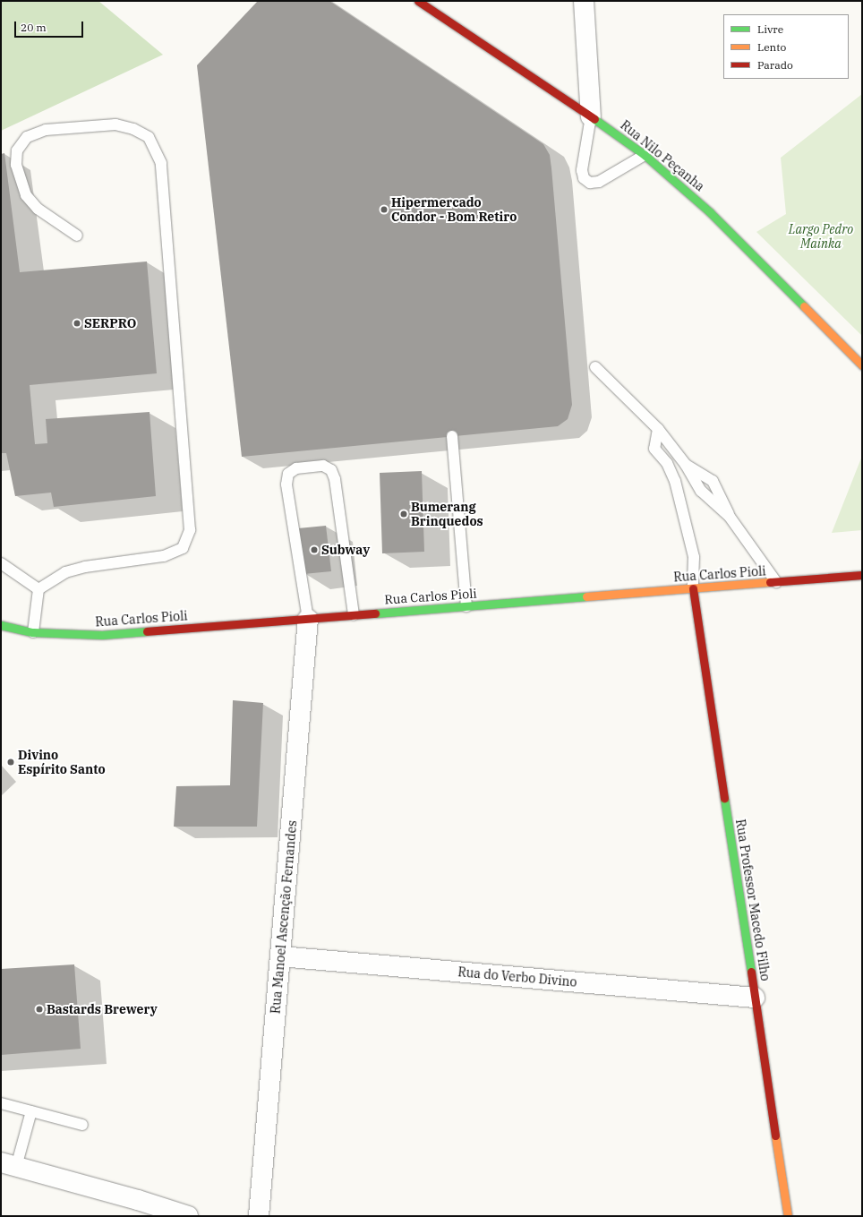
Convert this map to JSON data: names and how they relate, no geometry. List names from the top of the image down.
{
  "streets": {
    "main road": ["Rua Nilo Peçanha", "Rua Carlos Pioli", "Rua Professor Macedo Filho"],
    "street": ["Rua Manoel Ascenção Fernandes", "Rua do Verbo Divino"]
  },
  "crossings": [
    ["Rua Carlos Pioli", "Rua Professor Macedo Filho"],
    ["Rua Carlos Pioli", "Rua Manoel Ascenção Fernandes"],
    ["Rua Professor Macedo Filho", "Rua do Verbo Divino"],
    ["Rua Manoel Ascenção Fernandes", "Rua do Verbo Divino"]
  ],
  "parks": ["Largo Pedro Mainka"],
  "places": [
    "Hipermercado Condor - Bom Retiro",
    "SERPRO",
    "Bumerang Brinquedos",
    "Subway",
    "Divino Espírito Santo",
    "Bastards Brewery"
  ],
  "legend": ["Livre", "Lento", "Parado"],
  "scale_bar": "20 m"
}
